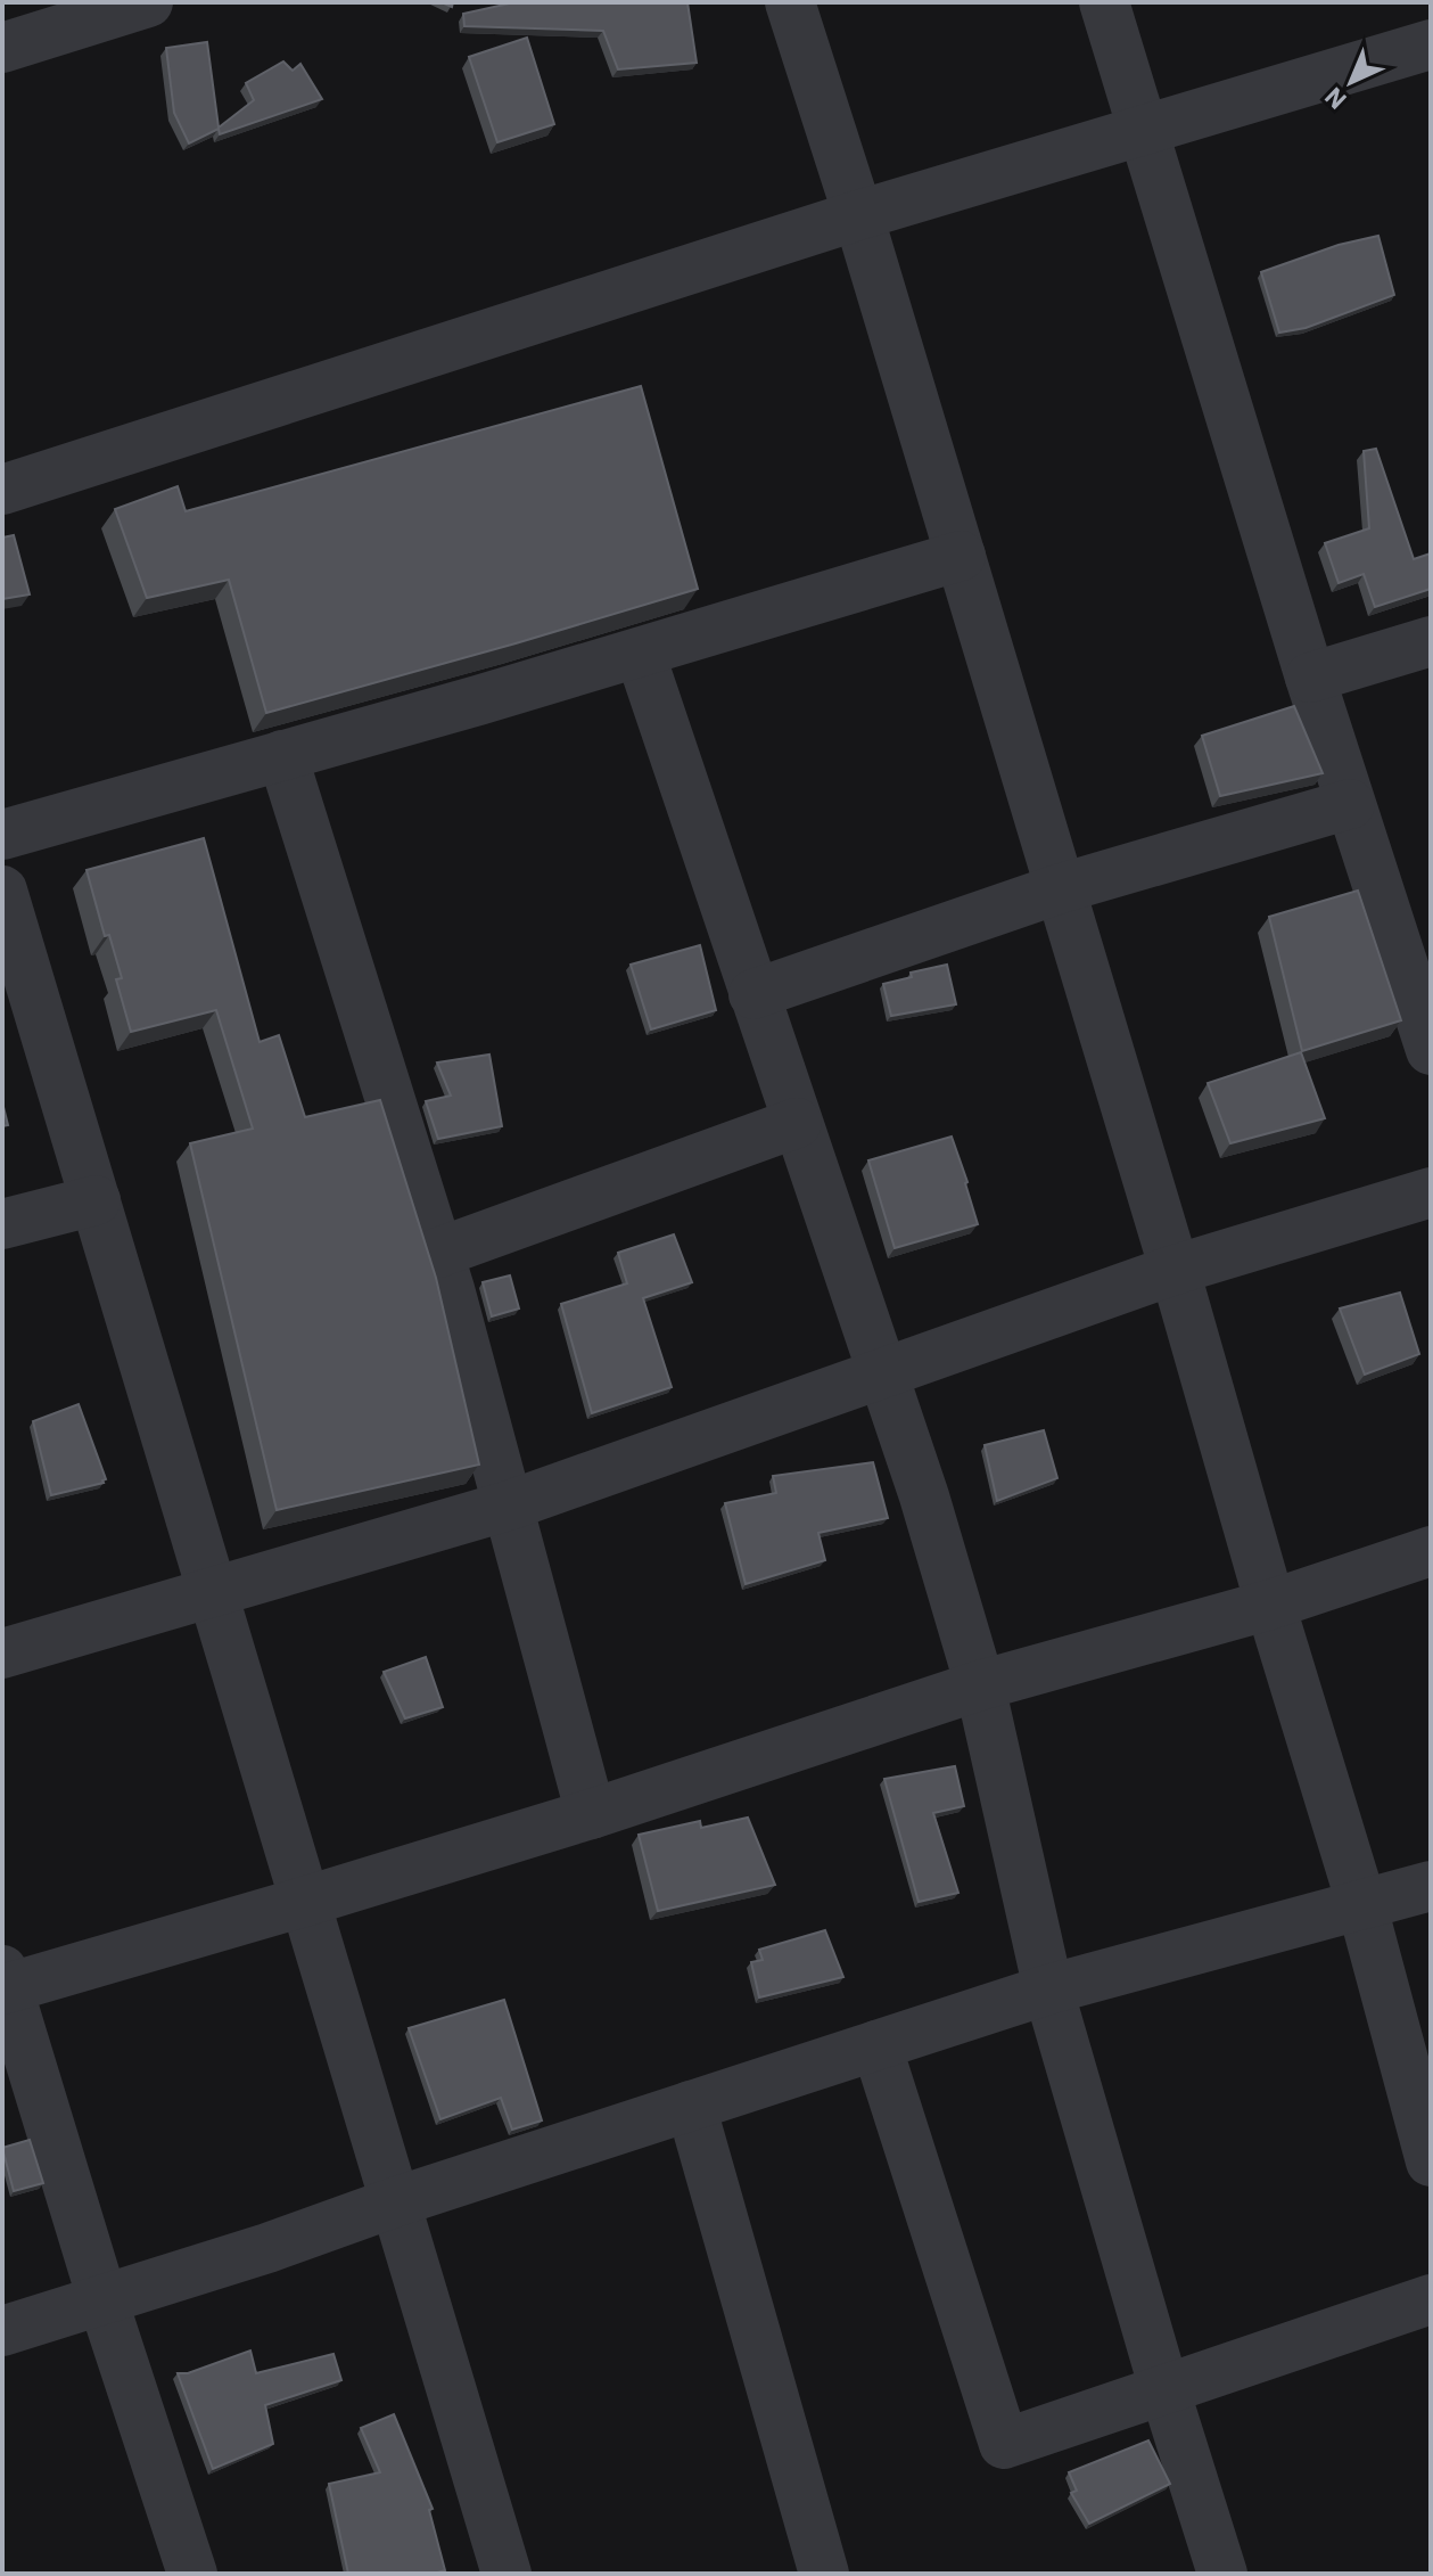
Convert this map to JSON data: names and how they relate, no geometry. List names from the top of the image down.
{
  "north": "bottom left"
}
